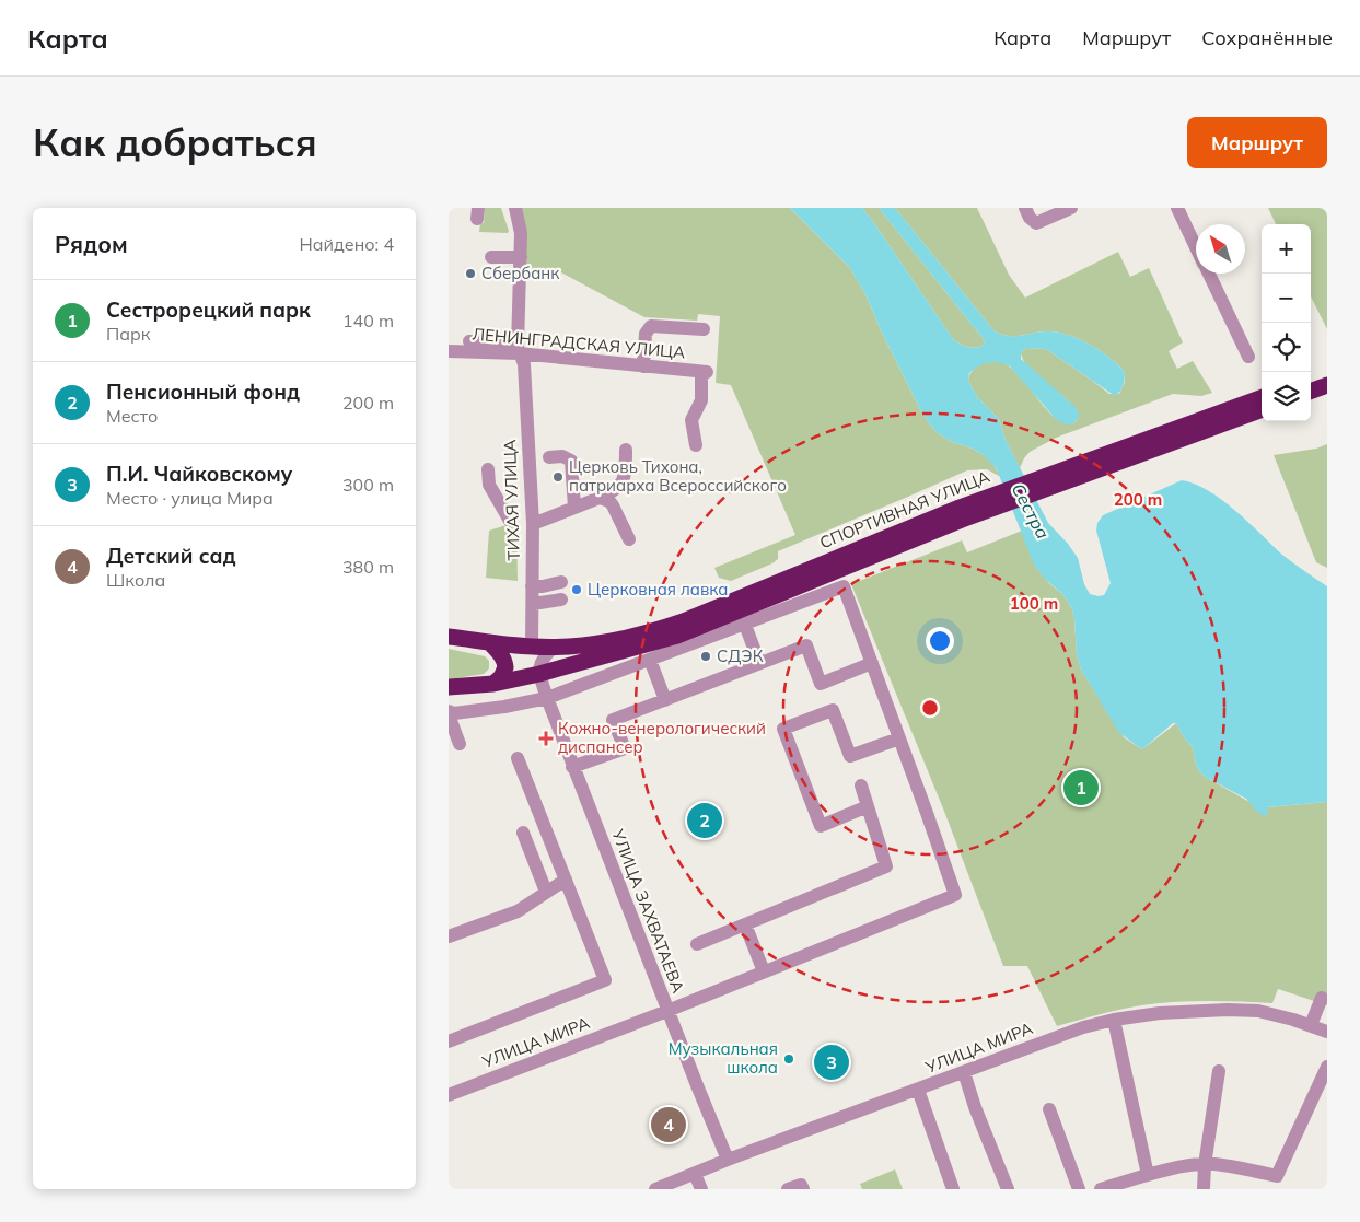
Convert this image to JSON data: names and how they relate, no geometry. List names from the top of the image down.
{
  "streets": {
    "highway": ["СПОРТИВНАЯ УЛИЦА"],
    "street": [
      "ЛЕНИНГРАДСКАЯ УЛИЦА",
      "ТИХАЯ УЛИЦА",
      "УЛИЦА ЗАХВАТАЕВА",
      "УЛИЦА МИРА"
    ]
  },
  "crossings": [
    ["ЛЕНИНГРАДСКАЯ УЛИЦА", "ТИХАЯ УЛИЦА"],
    ["УЛИЦА ЗАХВАТАЕВА", "УЛИЦА МИРА"]
  ],
  "water": ["Сестра"],
  "places": {
    "other": [
      "Сбербанк",
      "Церковь Тихона, патриарха Всероссийского",
      "Церковная лавка",
      "СДЭК",
      "Музыкальная школа"
    ],
    "health": ["Кожно-венерологический диспансер"]
  },
  "north": "top left",
  "page": {
    "header": "Карта",
    "nav": ["Карта", "Маршрут", "Сохранённые"],
    "buttons": "Маршрут",
    "title": "Как добраться",
    "heading": ["Рядом", "Найдено: 4"],
    "map_buttons": ["+", "−"],
    "list": [
      {
        "mark": "1",
        "name": "Сестрорецкий парк",
        "note": "Парк",
        "value": "140 m"
      },
      {
        "mark": "2",
        "name": "Пенсионный фонд",
        "note": "Место",
        "value": "200 m"
      },
      {
        "mark": "3",
        "name": "П.И. Чайковскому",
        "note": "Место · улица Мира",
        "value": "300 m"
      },
      {
        "mark": "4",
        "name": "Детский сад",
        "note": "Школа",
        "value": "380 m"
      }
    ],
    "pins": [
      "1",
      "2",
      "3",
      "4"
    ]
  },
  "rings": ["200 m", "100 m"]
}
